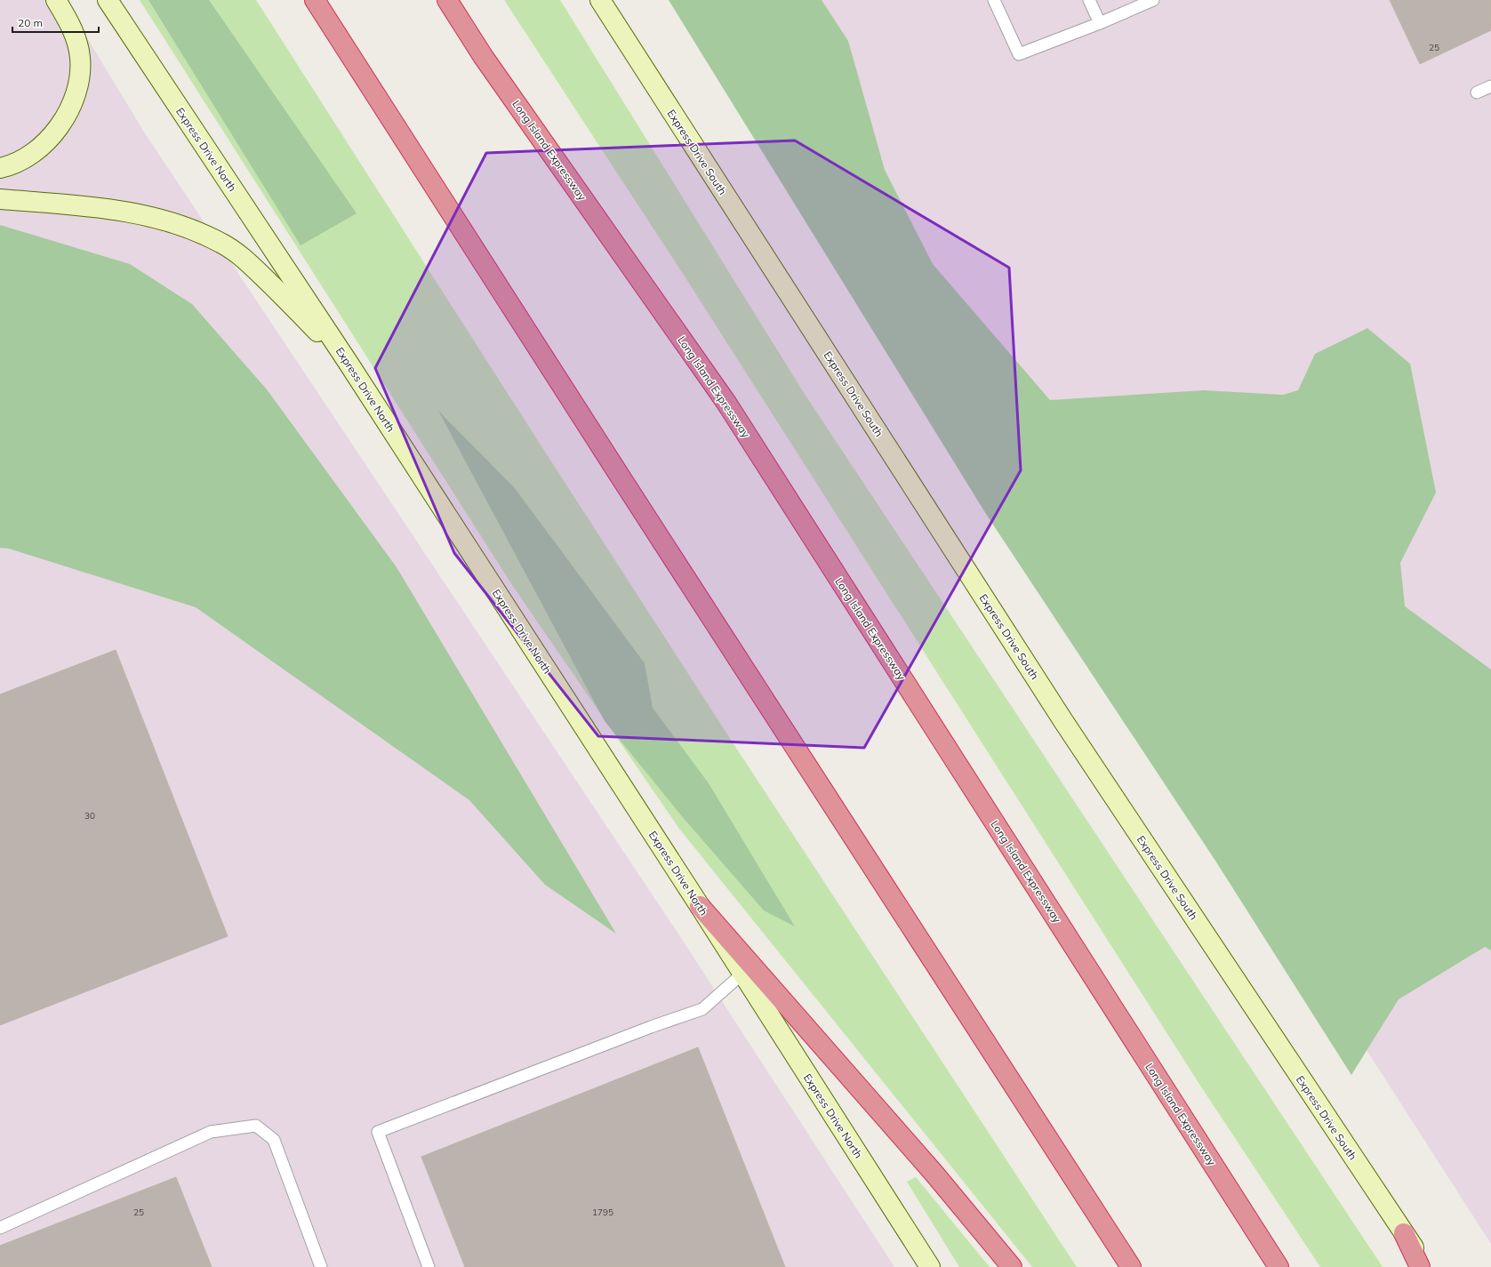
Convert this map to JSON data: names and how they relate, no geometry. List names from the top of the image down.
{
  "streets": {
    "highway": ["Long Island Expressway"],
    "main road": ["Express Drive North", "Express Drive South"]
  },
  "house_numbers": [
    "25",
    "30",
    "25",
    "1795"
  ],
  "scale_bar": "20 m"
}
